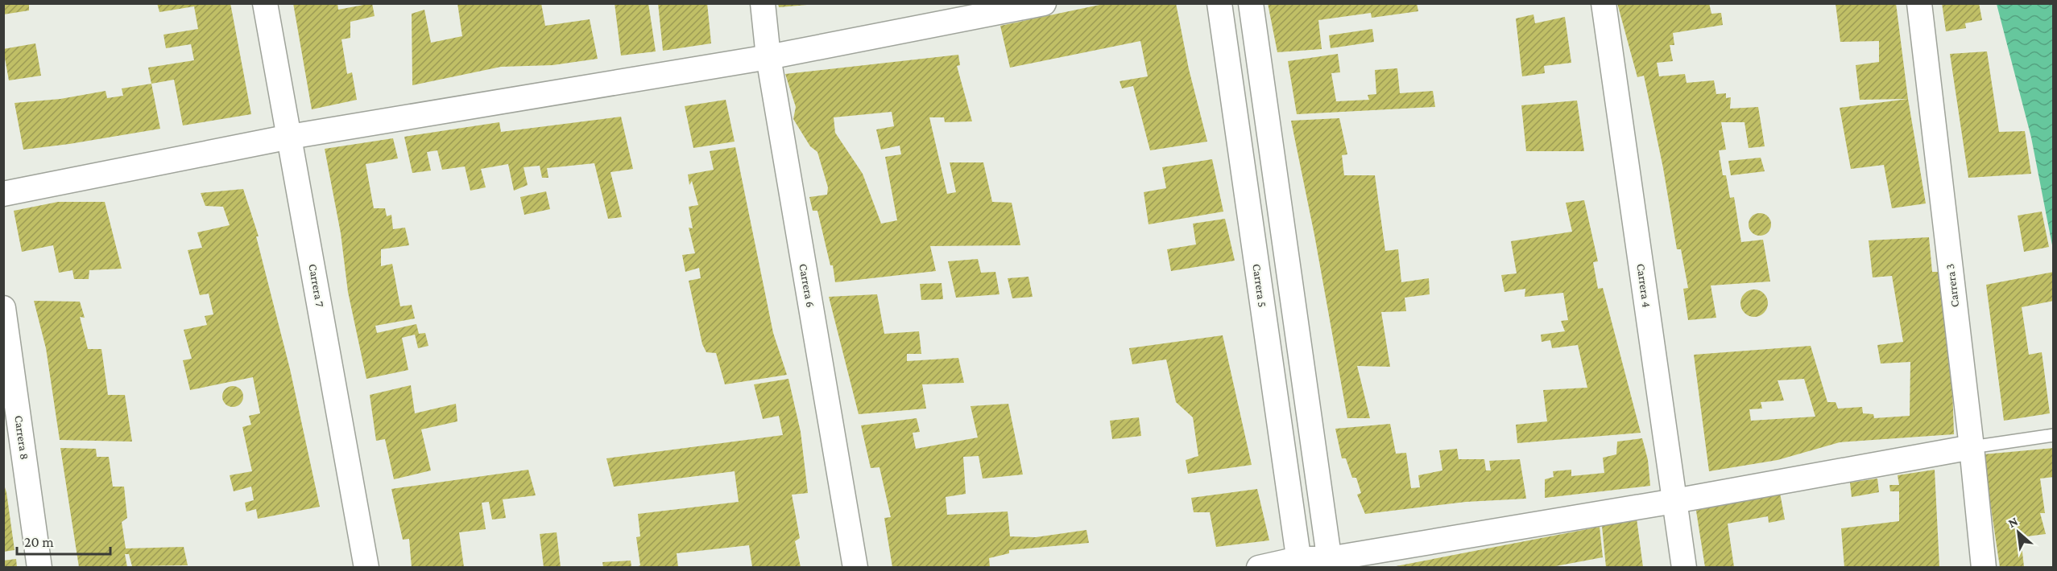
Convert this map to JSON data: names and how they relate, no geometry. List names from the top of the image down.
{
  "streets": {
    "street": [
      "Carrera 7",
      "Carrera 6",
      "Carrera 5",
      "Carrera 4",
      "Carrera 3",
      "Carrera 8"
    ]
  },
  "scale_bar": "20 m",
  "north": "top left"
}
